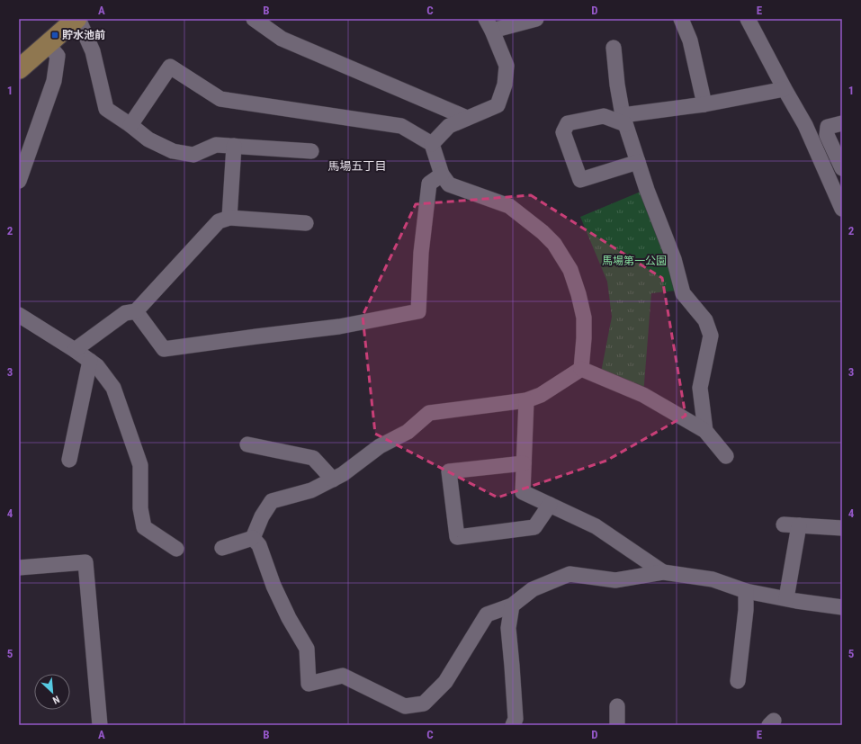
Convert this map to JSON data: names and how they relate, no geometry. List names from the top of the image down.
{
  "districts": ["馬場五丁目"],
  "parks": ["馬場第一公園"],
  "places": {
    "transit": ["貯水池前"]
  },
  "north": "bottom right",
  "grid": {
    "columns": [
      "A",
      "B",
      "C",
      "D",
      "E"
    ],
    "rows": [
      "1",
      "2",
      "3",
      "4",
      "5"
    ]
  }
}
